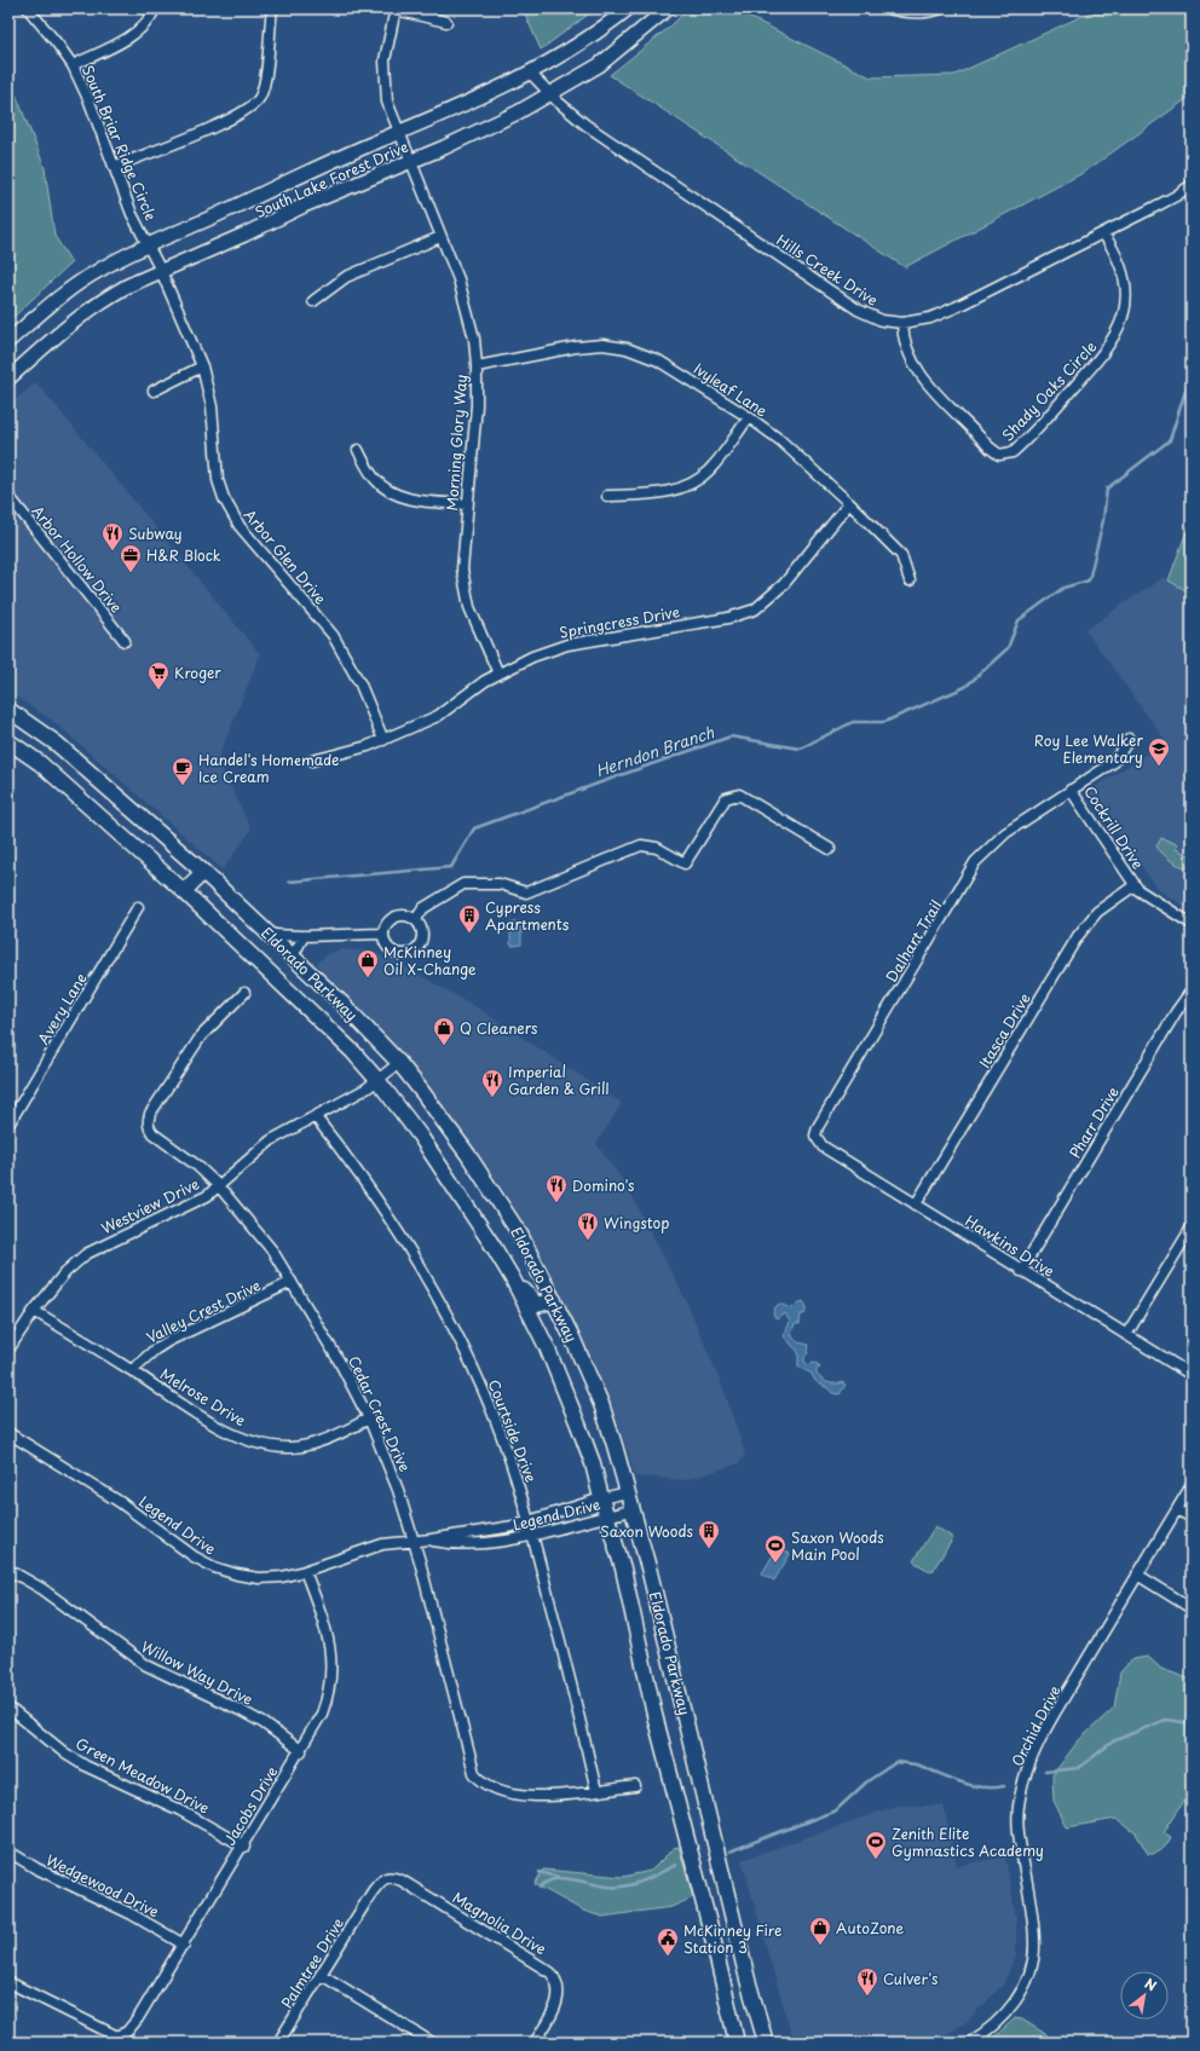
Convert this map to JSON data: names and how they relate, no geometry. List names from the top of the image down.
{
  "streets": {
    "main road": ["South Lake Forest Drive", "Eldorado Parkway"],
    "street": [
      "South Briar Ridge Circle",
      "Hills Creek Drive",
      "Ivyleaf Lane",
      "Shady Oaks Circle",
      "Morning Glory Way",
      "Arbor Glen Drive",
      "Arbor Hollow Drive",
      "Springcress Drive",
      "Cockrill Drive",
      "Dalhart Trail",
      "Avery Lane",
      "Itasca Drive",
      "Pharr Drive",
      "Westview Drive",
      "Hawkins Drive",
      "Valley Crest Drive",
      "Melrose Drive",
      "Cedar Crest Drive",
      "Courtside Drive",
      "Legend Drive",
      "Willow Way Drive",
      "Orchid Drive",
      "Green Meadow Drive",
      "Jacobs Drive",
      "Wedgewood Drive",
      "Magnolia Drive",
      "Palmtree Drive"
    ]
  },
  "crossings": [
    ["South Briar Ridge Circle", "South Lake Forest Drive"],
    ["South Briar Ridge Circle", "Arbor Glen Drive"],
    ["South Lake Forest Drive", "Hills Creek Drive"],
    ["South Lake Forest Drive", "Morning Glory Way"],
    ["South Lake Forest Drive", "Arbor Glen Drive"],
    ["Hills Creek Drive", "Shady Oaks Circle"],
    ["Ivyleaf Lane", "Morning Glory Way"],
    ["Ivyleaf Lane", "Springcress Drive"],
    ["Morning Glory Way", "Springcress Drive"],
    ["Arbor Glen Drive", "Springcress Drive"],
    ["Cockrill Drive", "Dalhart Trail"],
    ["Cockrill Drive", "Itasca Drive"],
    ["Dalhart Trail", "Hawkins Drive"],
    ["Eldorado Parkway", "Westview Drive"],
    ["Eldorado Parkway", "Legend Drive"],
    ["Itasca Drive", "Hawkins Drive"],
    ["Pharr Drive", "Hawkins Drive"],
    ["Westview Drive", "Melrose Drive"],
    ["Westview Drive", "Cedar Crest Drive"],
    ["Westview Drive", "Courtside Drive"],
    ["Valley Crest Drive", "Melrose Drive"],
    ["Valley Crest Drive", "Cedar Crest Drive"],
    ["Melrose Drive", "Cedar Crest Drive"],
    ["Cedar Crest Drive", "Courtside Drive"],
    ["Cedar Crest Drive", "Legend Drive"],
    ["Courtside Drive", "Legend Drive"],
    ["Legend Drive", "Jacobs Drive"],
    ["Willow Way Drive", "Jacobs Drive"],
    ["Green Meadow Drive", "Jacobs Drive"],
    ["Jacobs Drive", "Wedgewood Drive"],
    ["Magnolia Drive", "Palmtree Drive"]
  ],
  "water": ["Herndon Branch"],
  "places": {
    "restaurant": [
      "Subway",
      "Imperial Garden & Grill",
      "Domino's",
      "Wingstop",
      "Culver's"
    ],
    "office": ["H&R Block"],
    "supermarket": ["Kroger"],
    "school or university": ["Roy Lee Walker Elementary"],
    "cafe": ["Handel's Homemade Ice Cream"],
    "building": ["Cypress Apartments", "Saxon Woods"],
    "shop": ["McKinney Oil X-Change", "Q Cleaners", "AutoZone"],
    "sports": ["Saxon Woods Main Pool", "Zenith Elite Gymnastics Academy"],
    "public building": ["McKinney Fire Station 3"]
  },
  "north": "top right"
}
